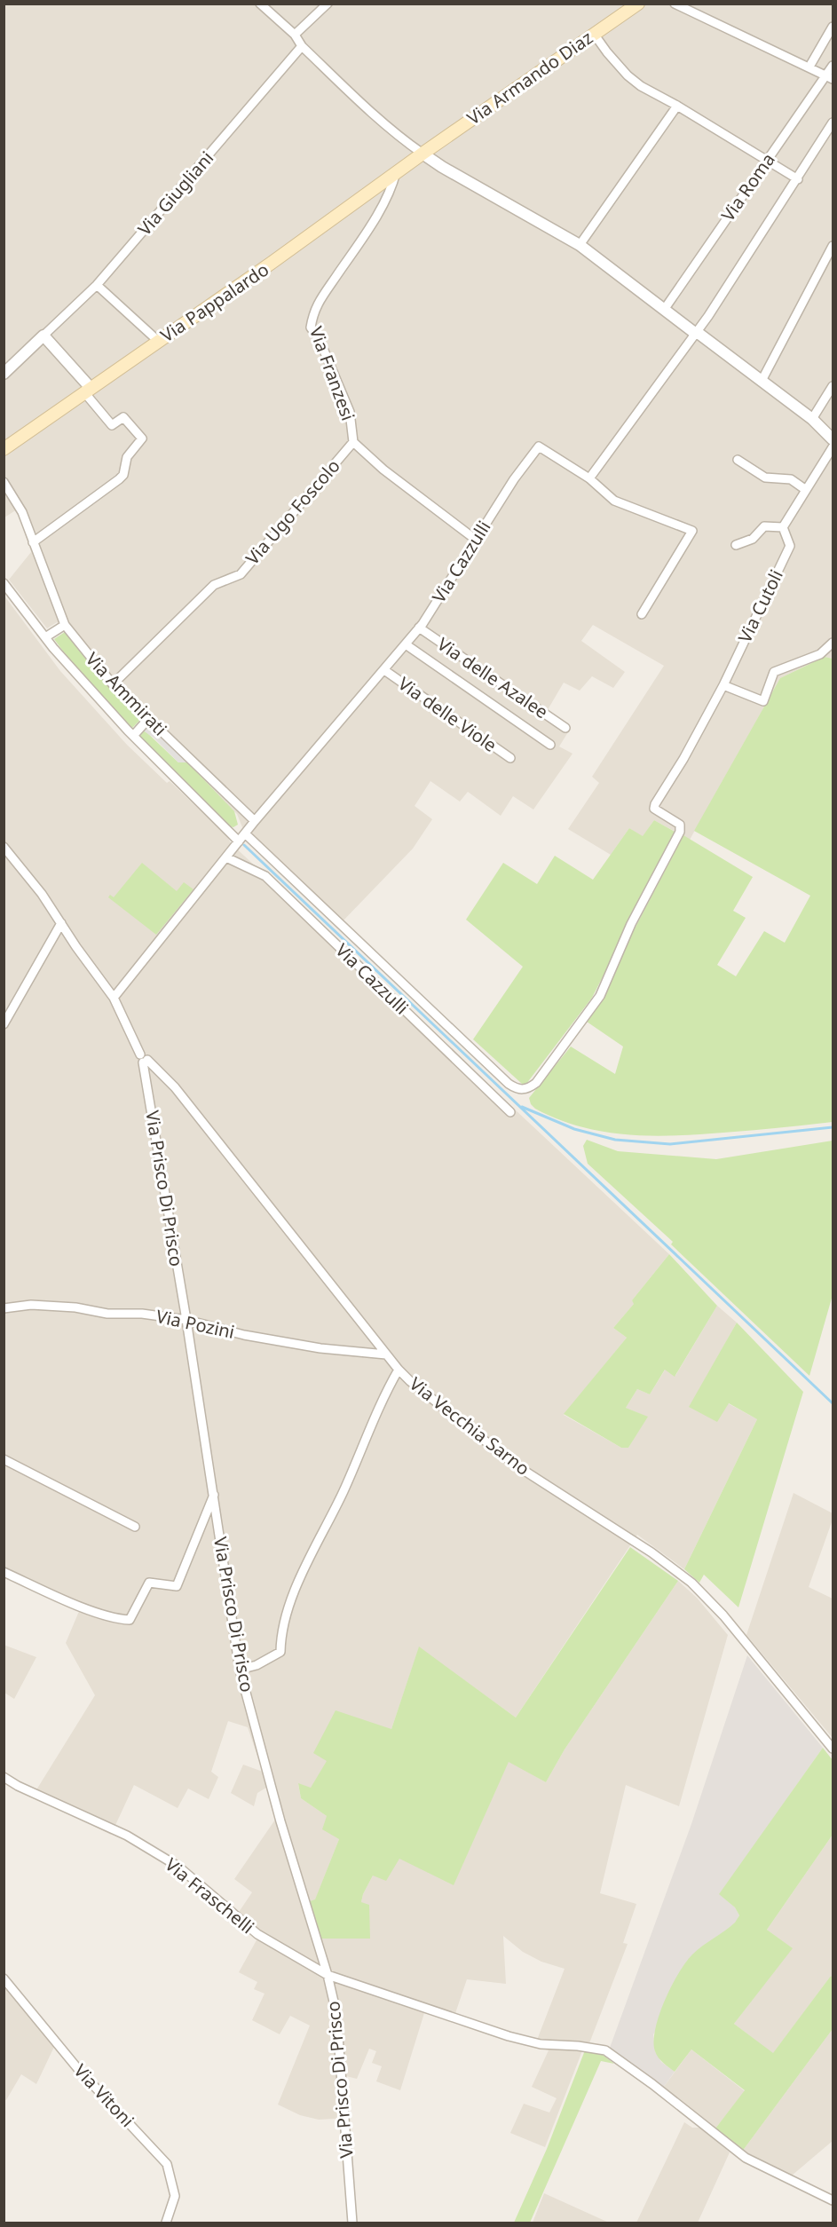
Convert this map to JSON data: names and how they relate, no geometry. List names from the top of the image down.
{
  "streets": {
    "main road": ["Via Armando Diaz", "Via Pappalardo"],
    "street": [
      "Via Roma",
      "Via Giugliani",
      "Via Franzesi",
      "Via Ugo Foscolo",
      "Via Cazzulli",
      "Via Cutoli",
      "Via delle Azalee",
      "Via Ammirati",
      "Via delle Viole",
      "Via Prisco Di Prisco",
      "Via Pozini",
      "Via Vecchia Sarno",
      "Via Fraschelli",
      "Via Vitoni"
    ]
  },
  "crossings": [
    ["Via Armando Diaz", "Via Pappalardo"],
    ["Via Pappalardo", "Via Franzesi"],
    ["Via Franzesi", "Via Ugo Foscolo"],
    ["Via Franzesi", "Via Cazzulli"],
    ["Via Ugo Foscolo", "Via Ammirati"],
    ["Via Cazzulli", "Via Cutoli"],
    ["Via Cazzulli", "Via delle Azalee"],
    ["Via Cazzulli", "Via Ammirati"],
    ["Via Cazzulli", "Via delle Viole"],
    ["Via Prisco Di Prisco", "Via Pozini"],
    ["Via Prisco Di Prisco", "Via Vecchia Sarno"],
    ["Via Prisco Di Prisco", "Via Fraschelli"],
    ["Via Pozini", "Via Vecchia Sarno"]
  ]
}
